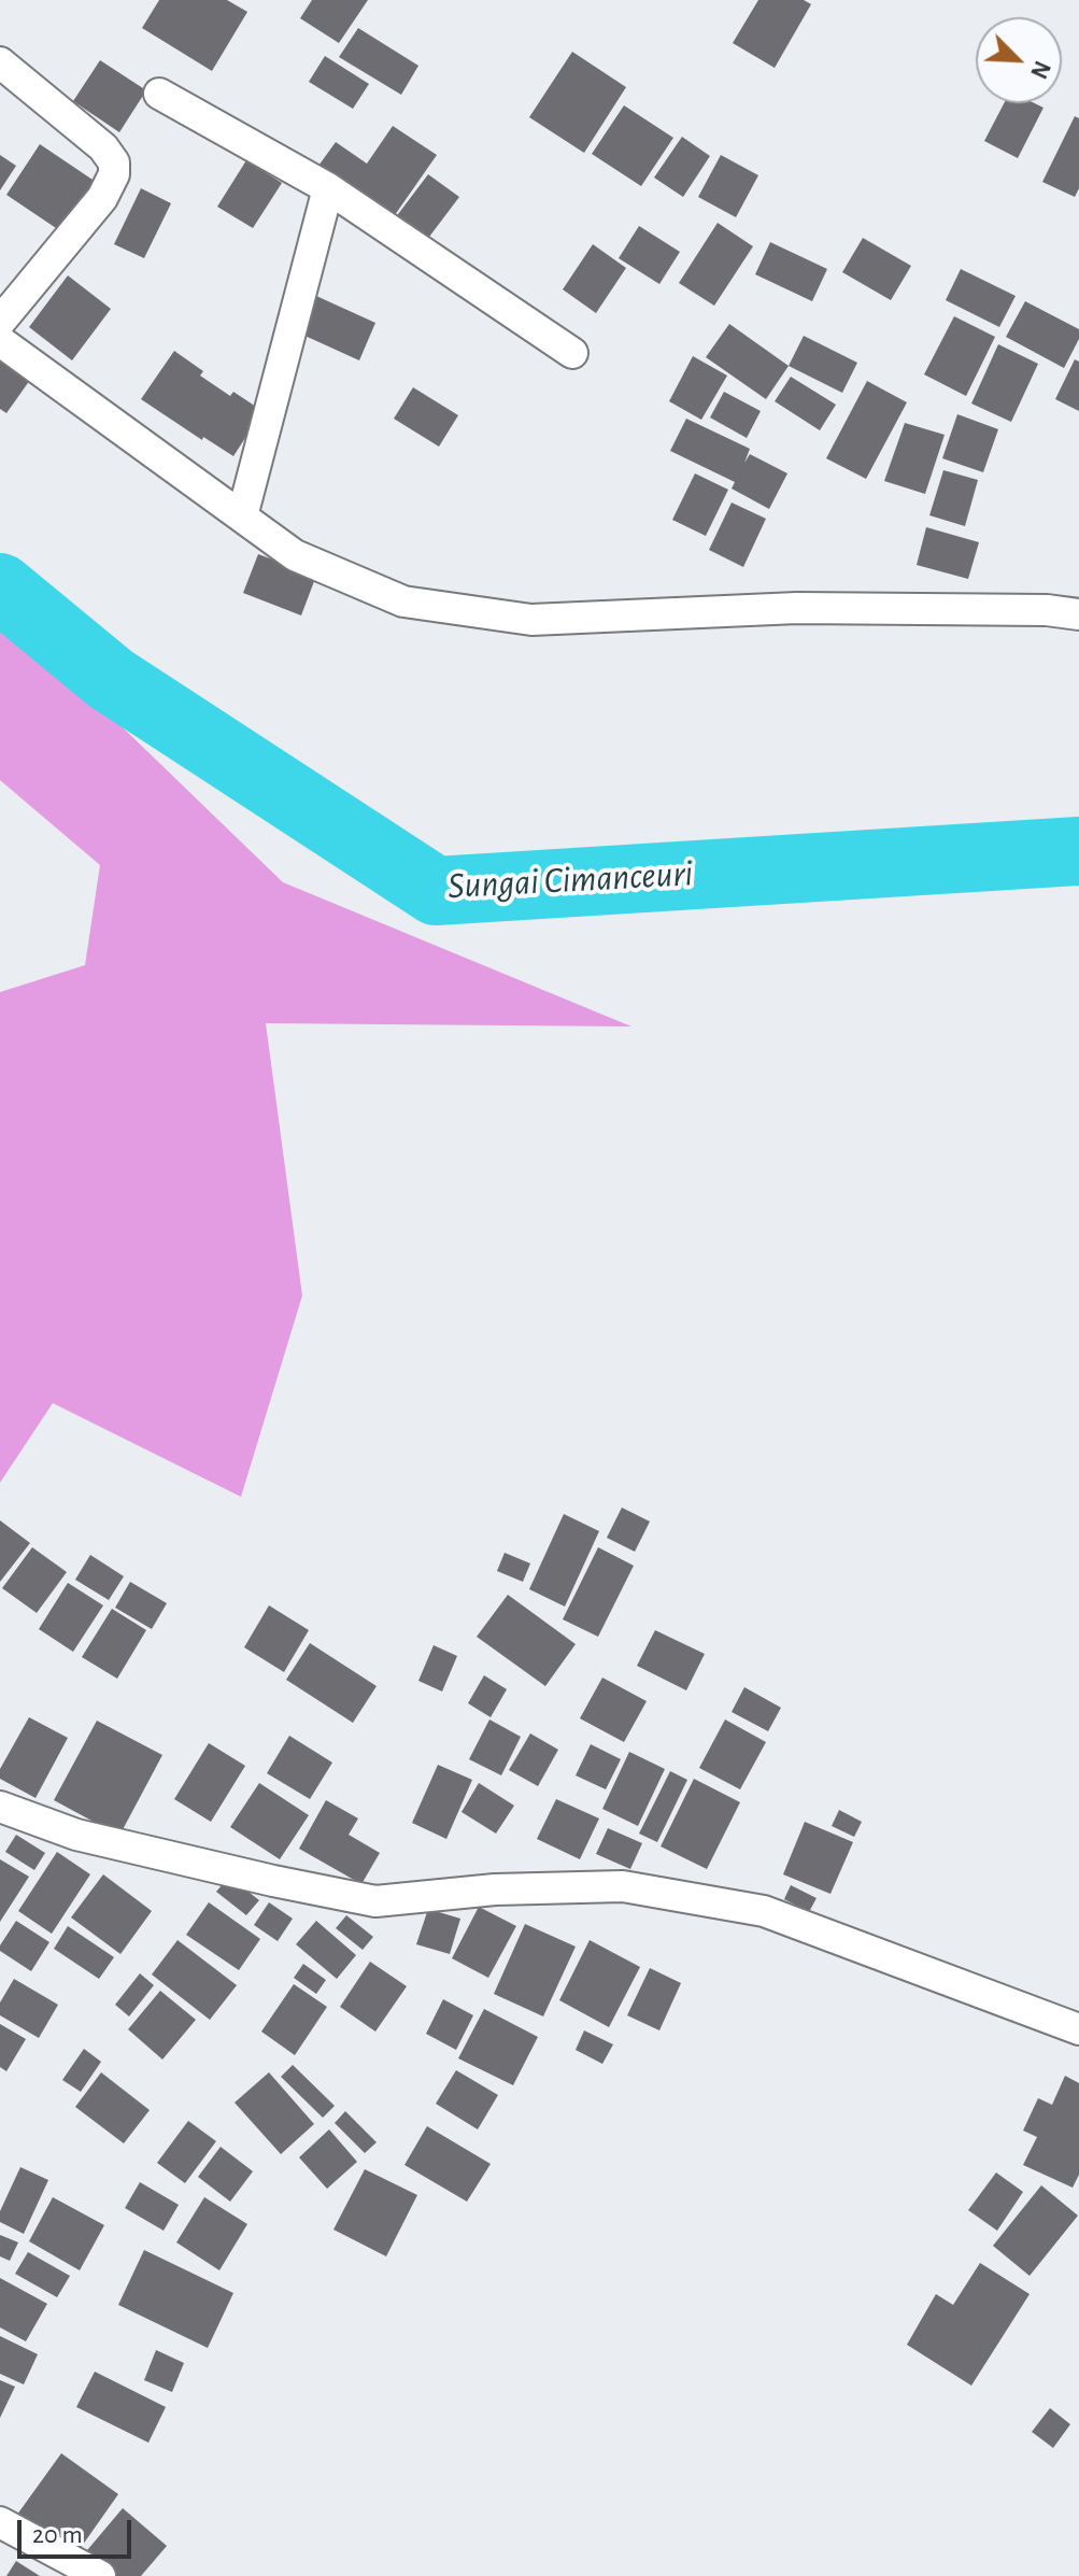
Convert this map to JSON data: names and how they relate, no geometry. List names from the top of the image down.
{
  "water": ["Sungai Cimanceuri"],
  "scale_bar": "20 m",
  "north": "bottom right"
}
